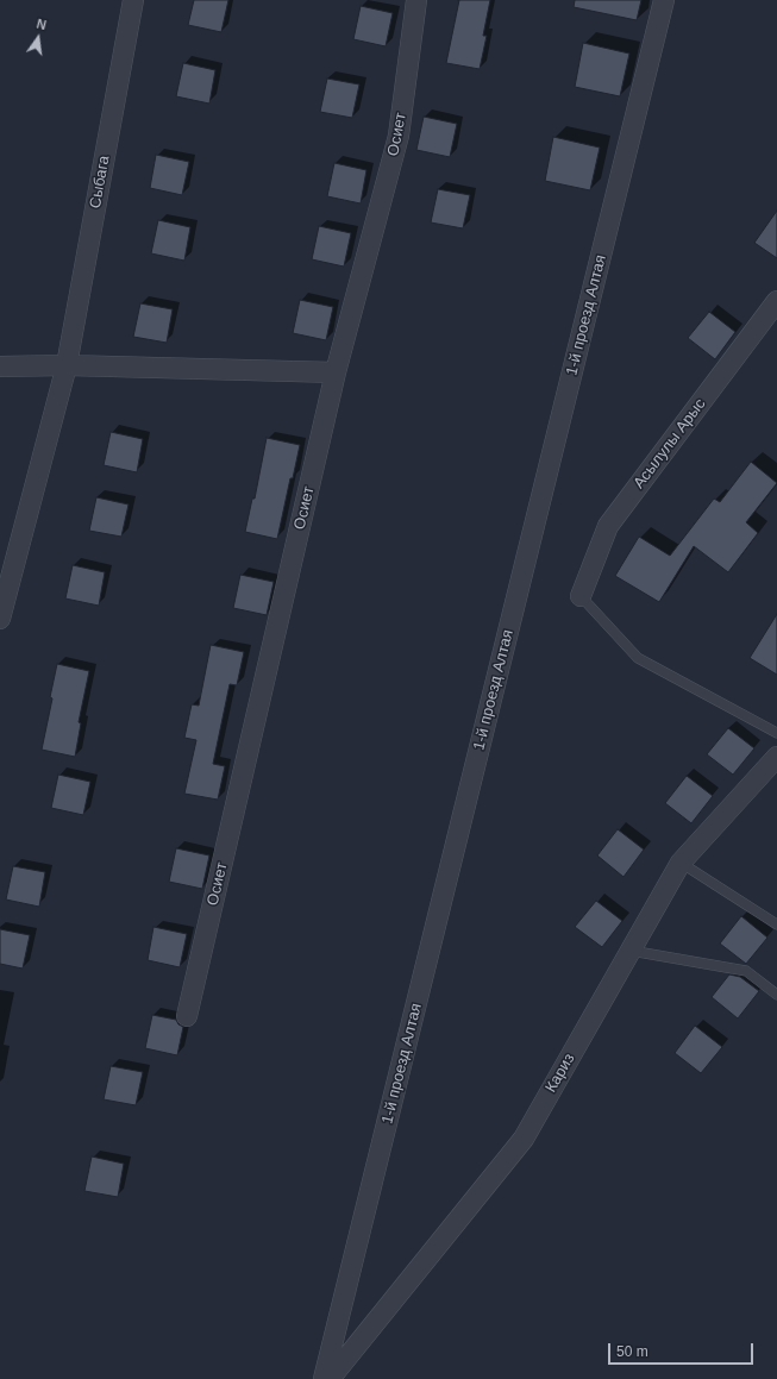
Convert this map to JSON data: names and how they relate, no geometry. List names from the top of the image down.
{
  "streets": {
    "street": [
      "Осиет",
      "Сыбага",
      "1-й проезд Алтая",
      "Асылулы Арыс",
      "Кариз"
    ]
  },
  "scale_bar": "50 m",
  "north": "top"
}
